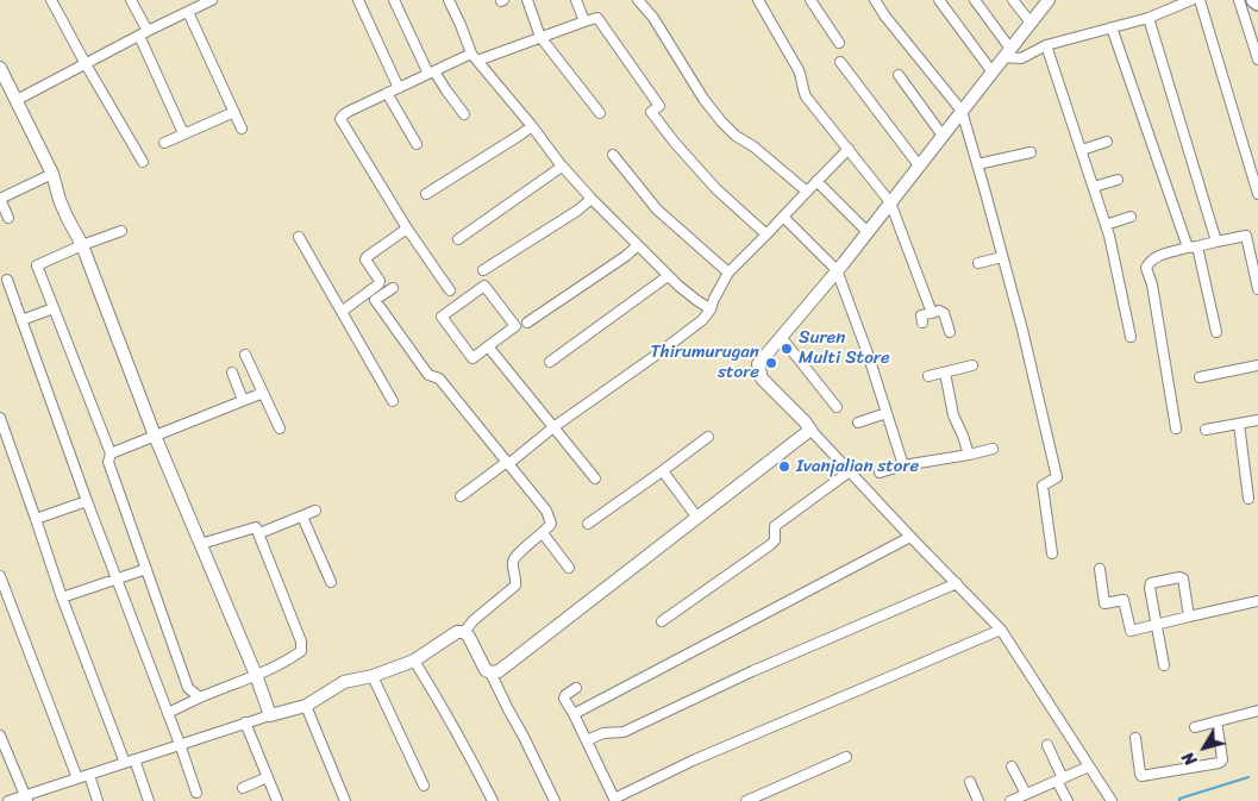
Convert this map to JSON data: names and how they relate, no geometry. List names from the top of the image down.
{
  "places": ["Suren Multi Store", "Thirumurugan store", "Ivanjalian store"],
  "north": "bottom left"
}
